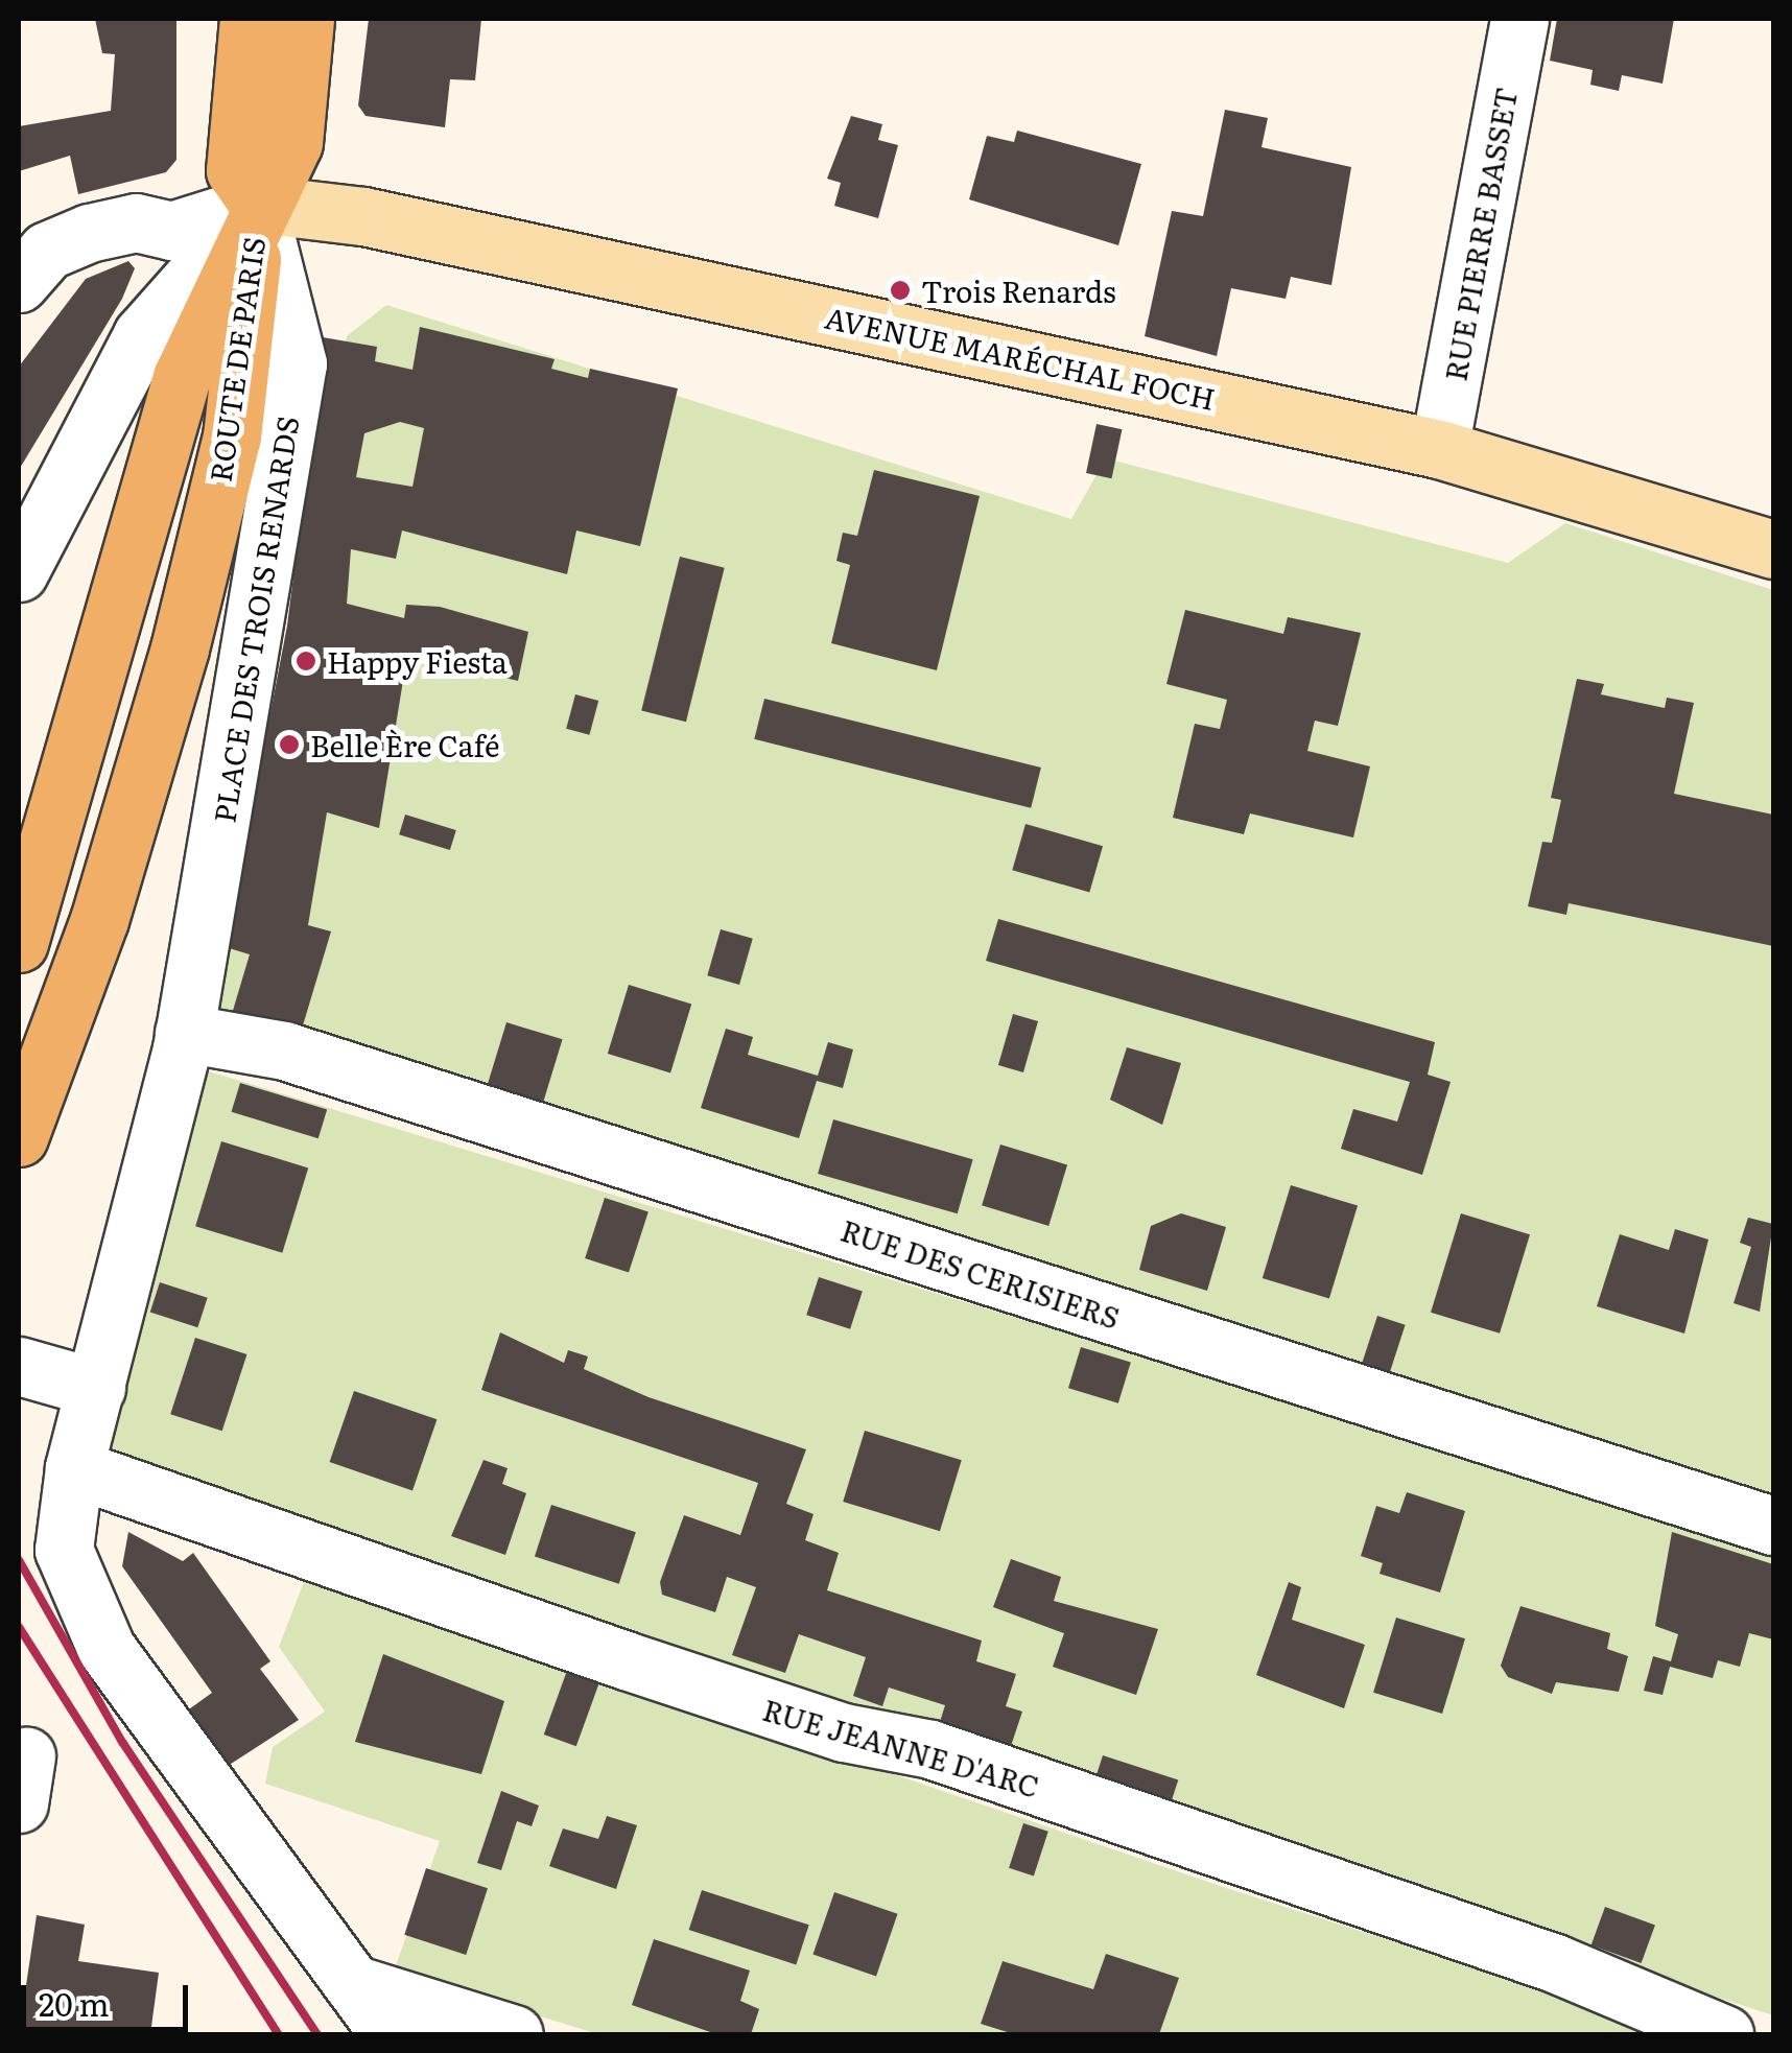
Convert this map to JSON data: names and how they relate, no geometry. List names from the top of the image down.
{
  "streets": {
    "main road": ["AVENUE MARÉCHAL FOCH", "ROUTE DE PARIS"],
    "street": [
      "RUE PIERRE BASSET",
      "PLACE DES TROIS RENARDS",
      "RUE DES CERISIERS",
      "RUE JEANNE D'ARC"
    ]
  },
  "crossings": [
    ["RUE PIERRE BASSET", "AVENUE MARÉCHAL FOCH"],
    ["AVENUE MARÉCHAL FOCH", "ROUTE DE PARIS"],
    ["AVENUE MARÉCHAL FOCH", "PLACE DES TROIS RENARDS"],
    ["ROUTE DE PARIS", "PLACE DES TROIS RENARDS"],
    ["PLACE DES TROIS RENARDS", "RUE DES CERISIERS"],
    ["PLACE DES TROIS RENARDS", "RUE JEANNE D'ARC"]
  ],
  "places": ["Trois Renards", "Happy Fiesta", "Belle Ère Café"],
  "scale_bar": "20 m"
}
